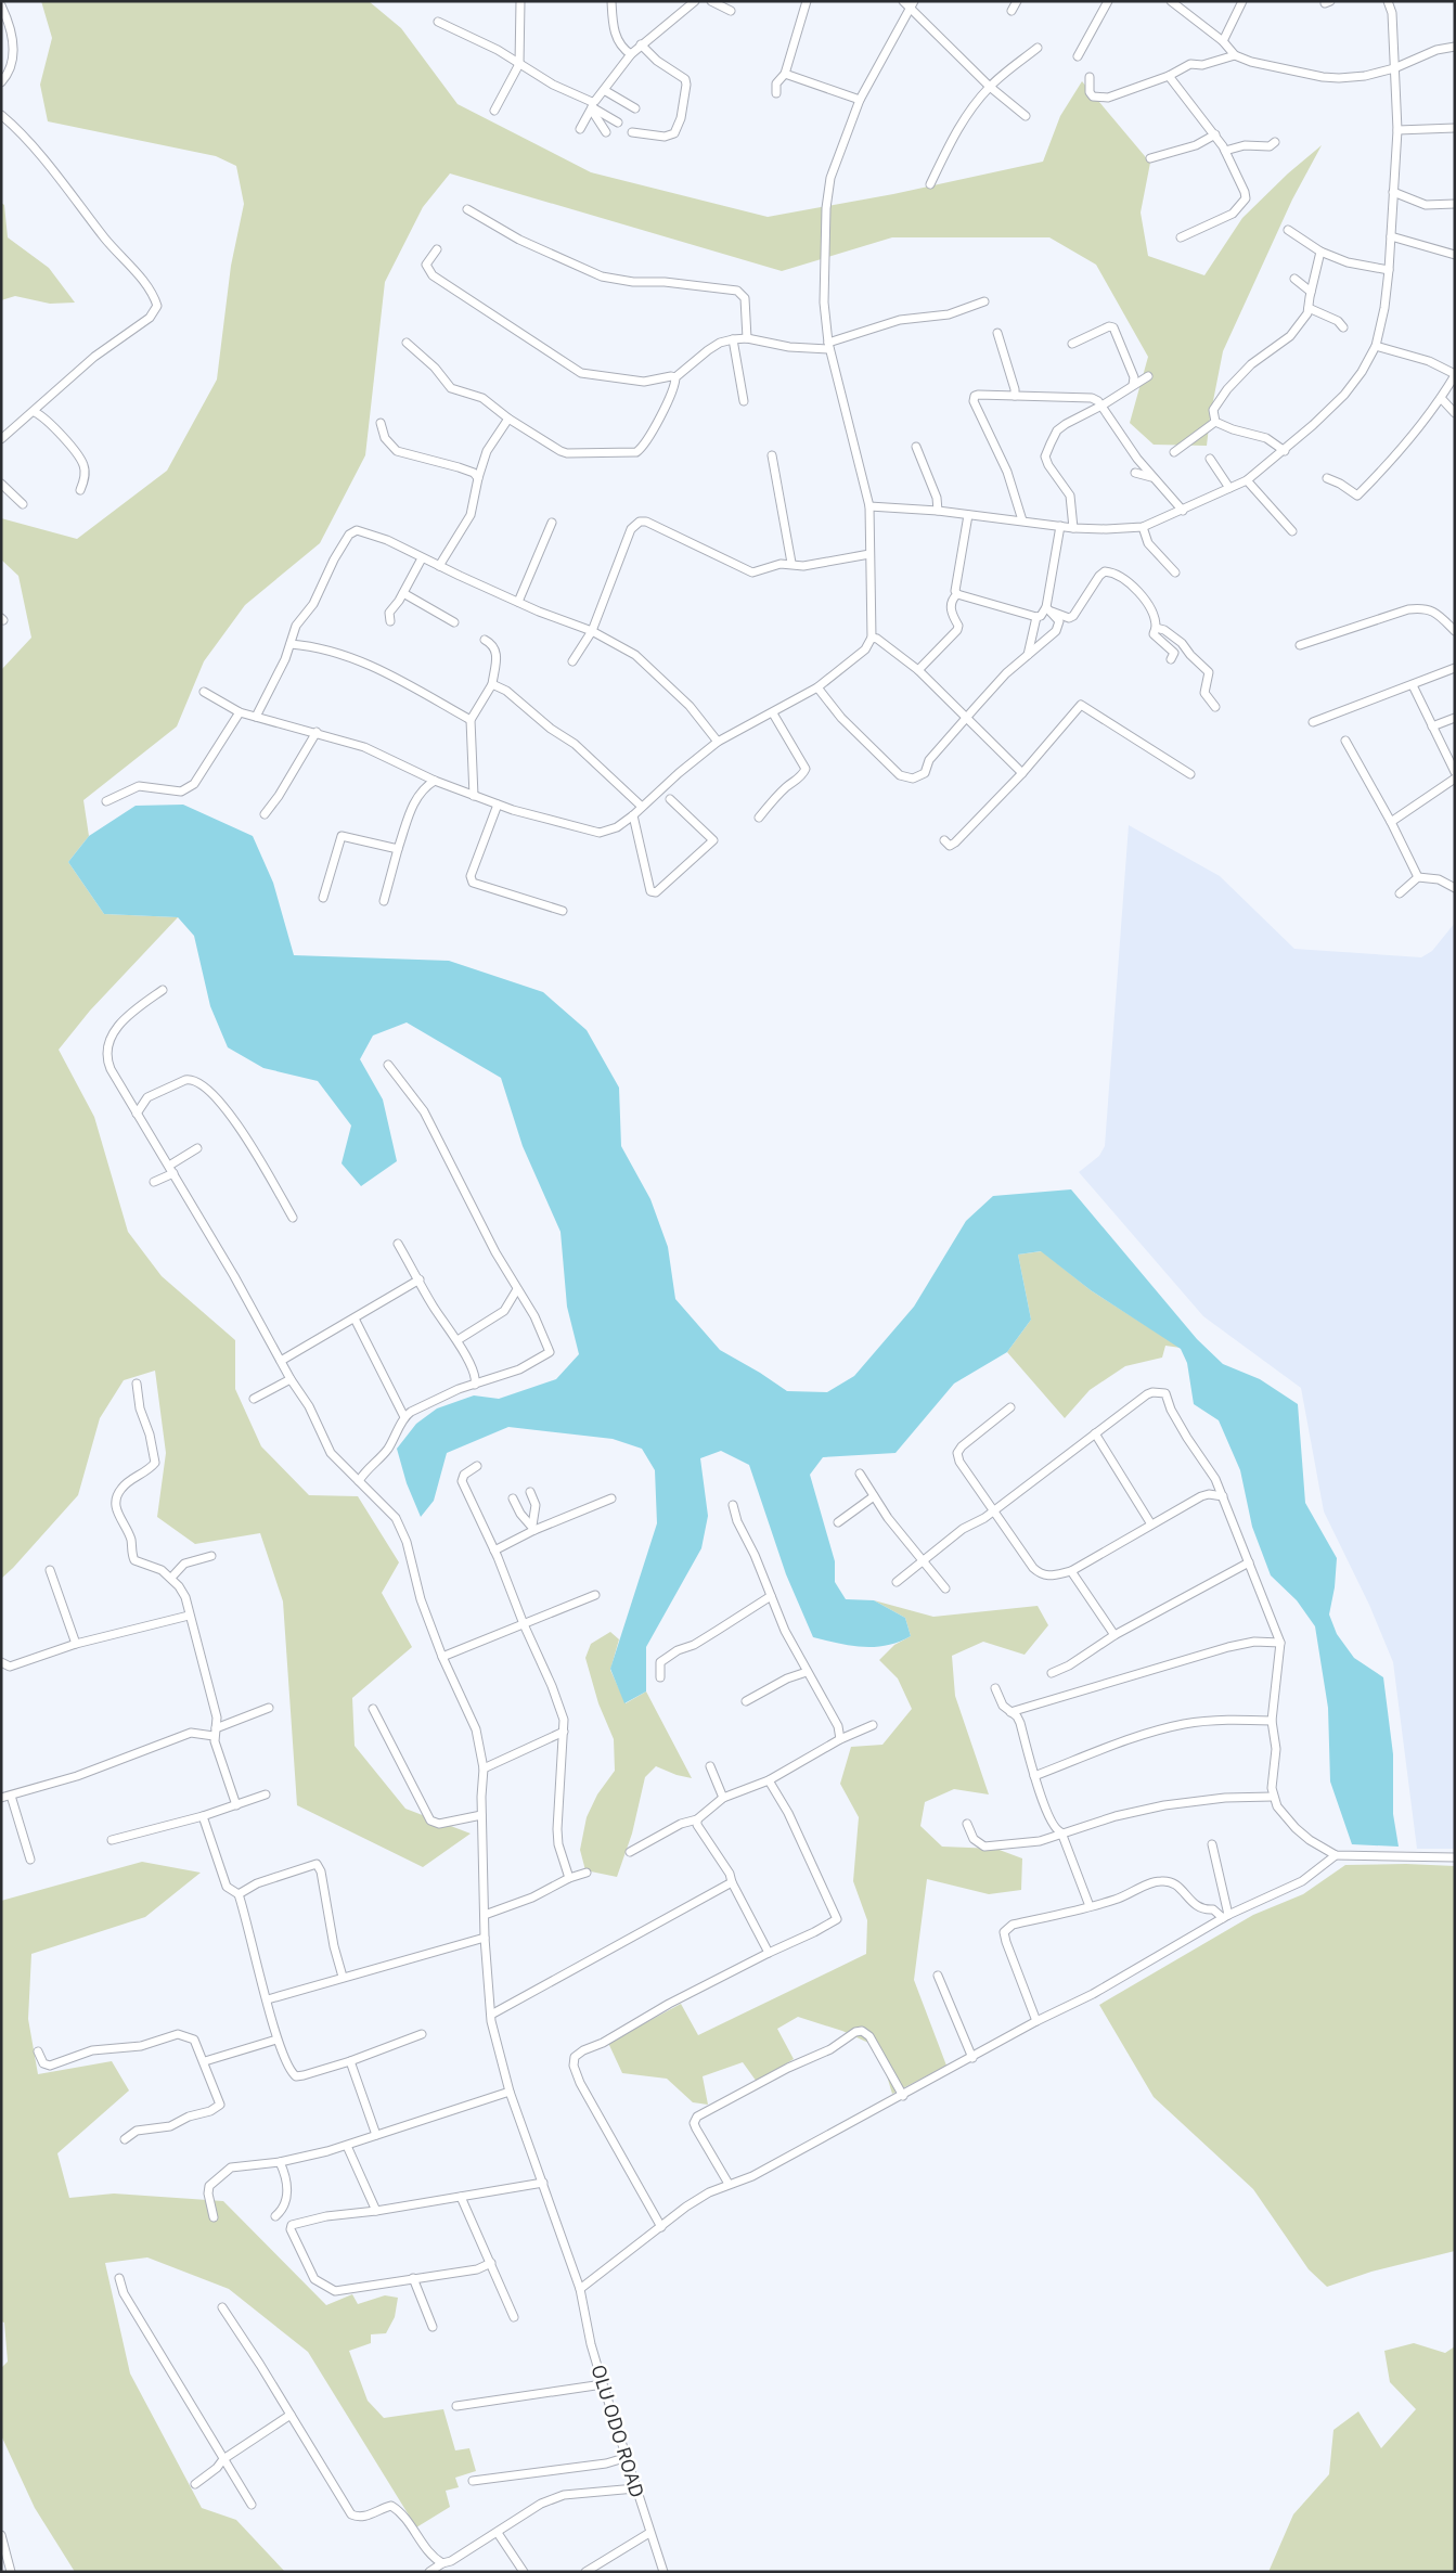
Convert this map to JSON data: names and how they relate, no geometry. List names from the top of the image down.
{
  "streets": {
    "street": ["OLU ODO ROAD"]
  }
}
